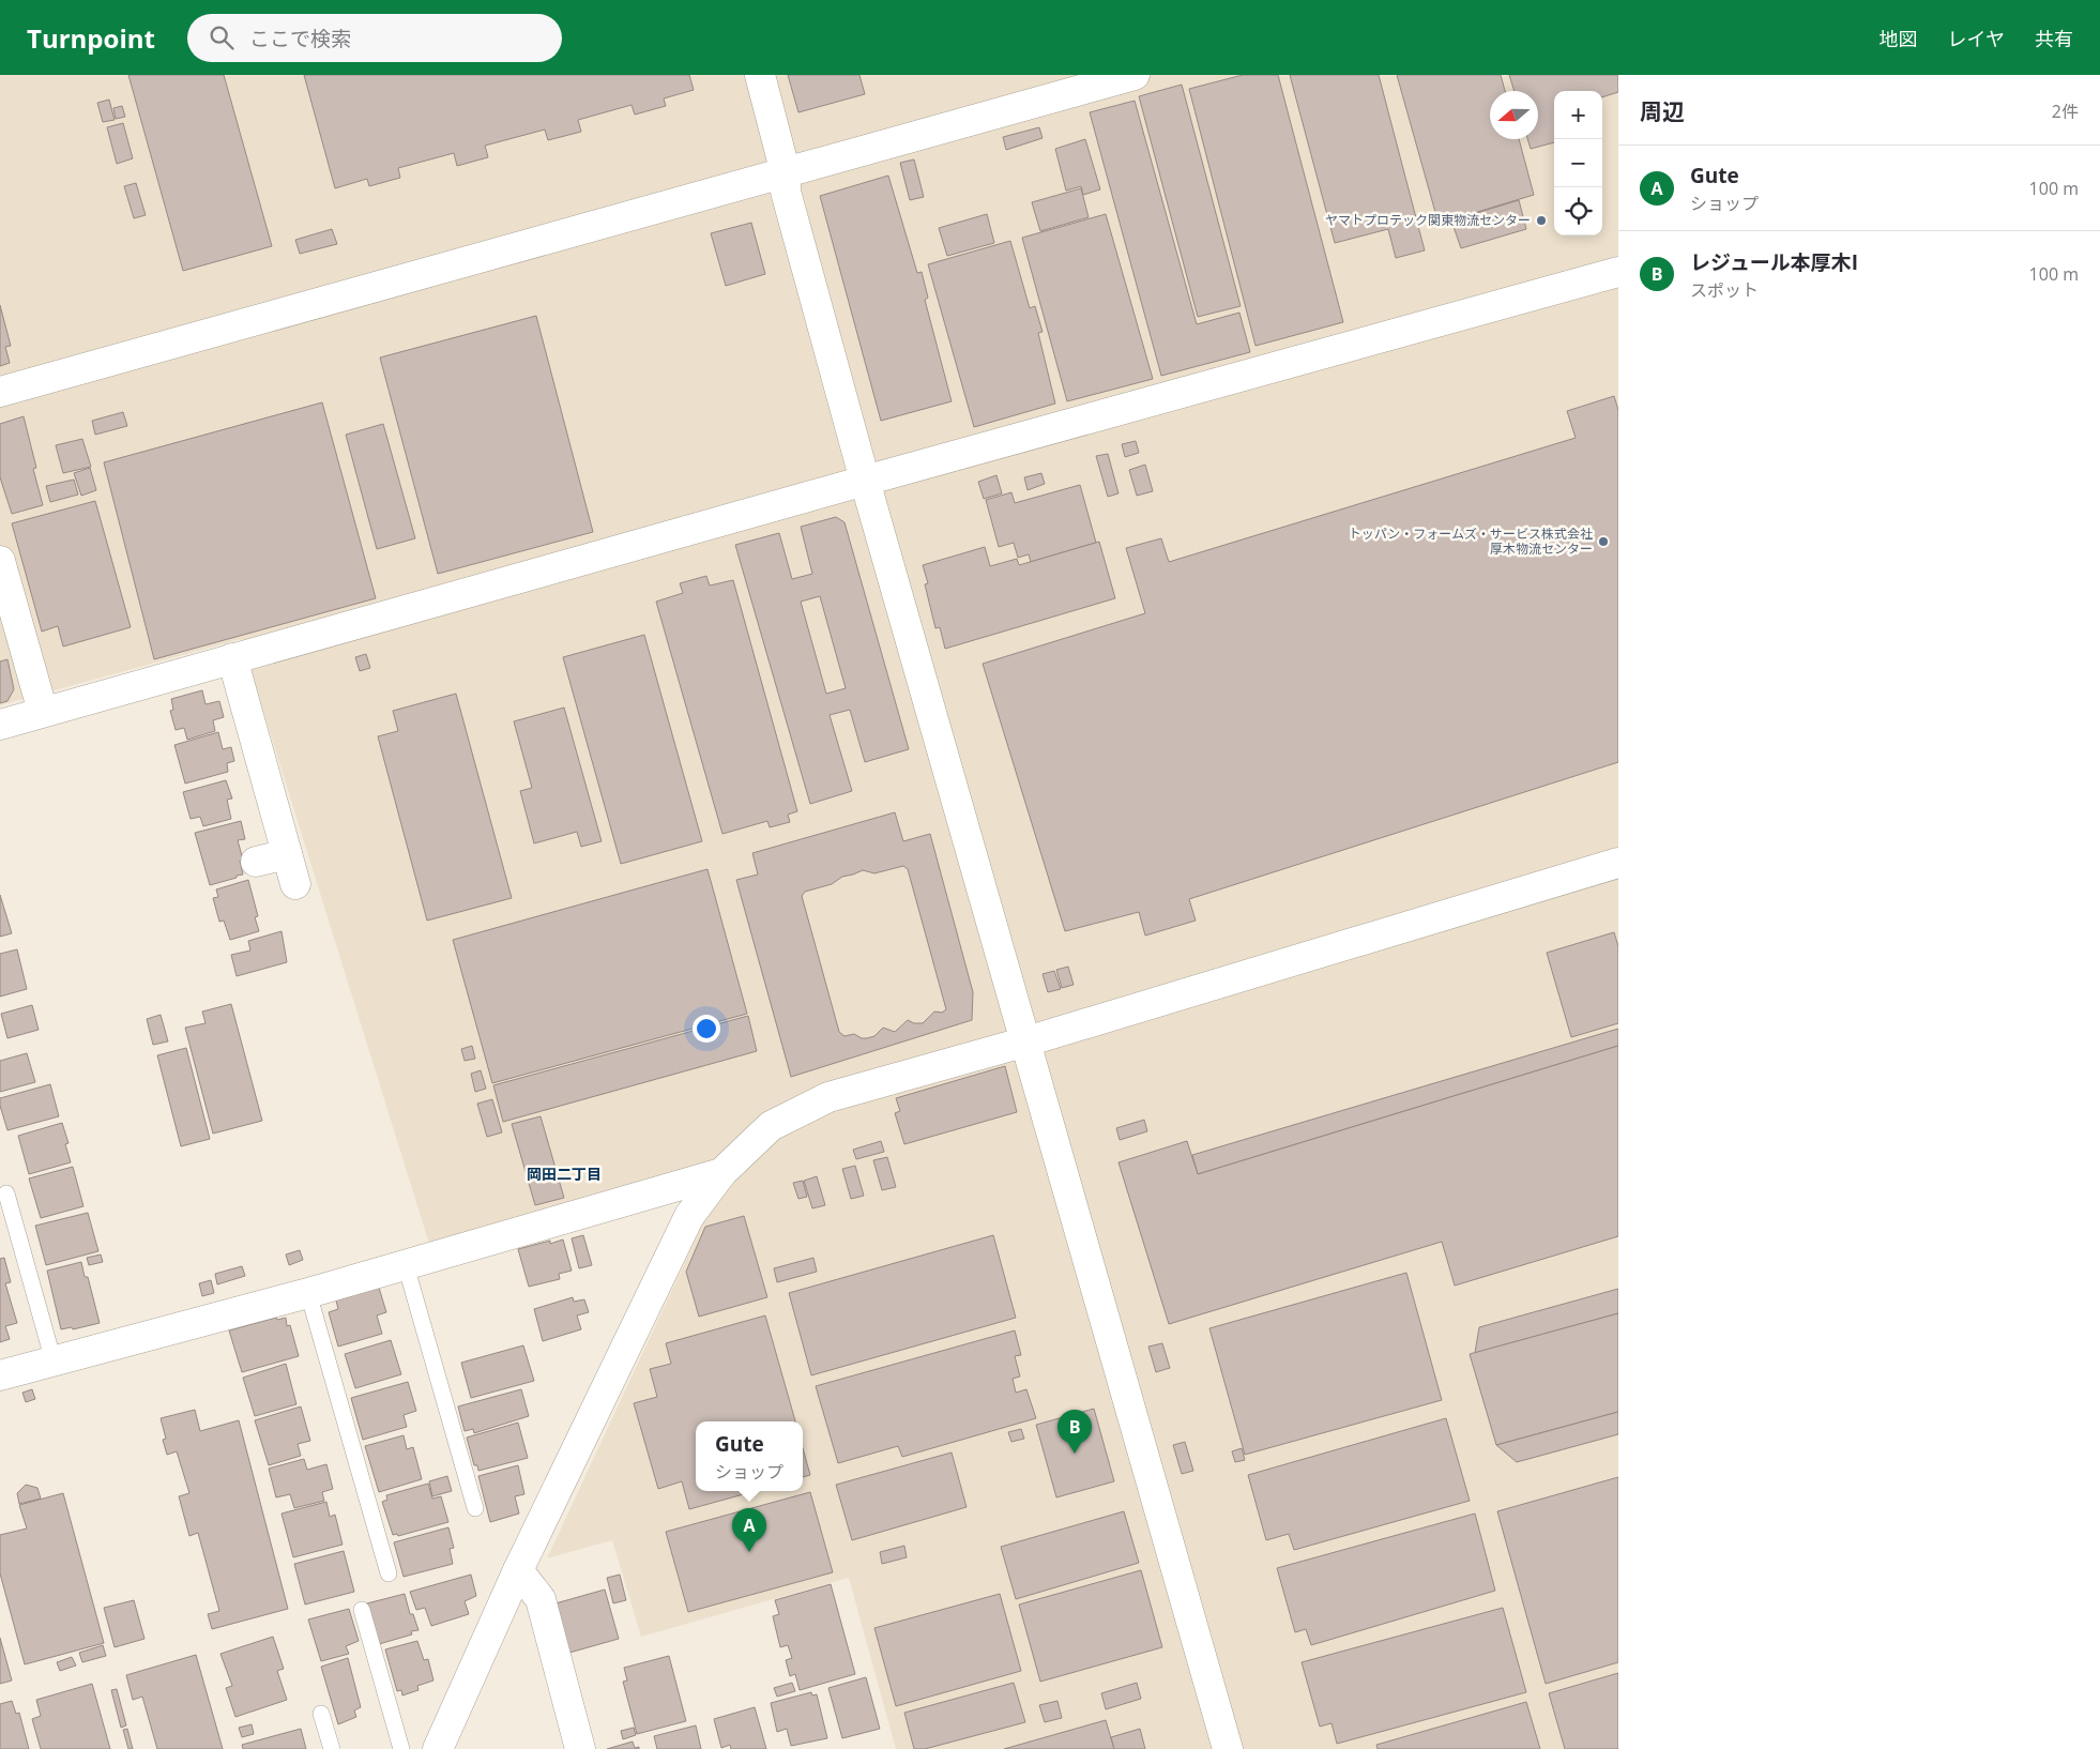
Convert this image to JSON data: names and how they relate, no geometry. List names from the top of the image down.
{
  "districts": ["岡田二丁目"],
  "places": ["ヤマトプロテック関東物流センター", "トッパン・フォームズ・サービス株式会社 厚木物流センター"],
  "north": "left",
  "page": {
    "header": "Turnpoint",
    "search": "ここで検索",
    "nav": ["地図", "レイヤ", "共有"],
    "heading": ["周辺", "2件"],
    "map_buttons": ["+", "−"],
    "list": [
      {
        "mark": "A",
        "name": "Gute",
        "note": "ショップ",
        "value": "100 m"
      },
      {
        "mark": "B",
        "name": "レジュール本厚木I",
        "note": "スポット",
        "value": "100 m"
      }
    ],
    "pins": ["B", "A"],
    "popup": ["Gute", "ショップ"]
  }
}
